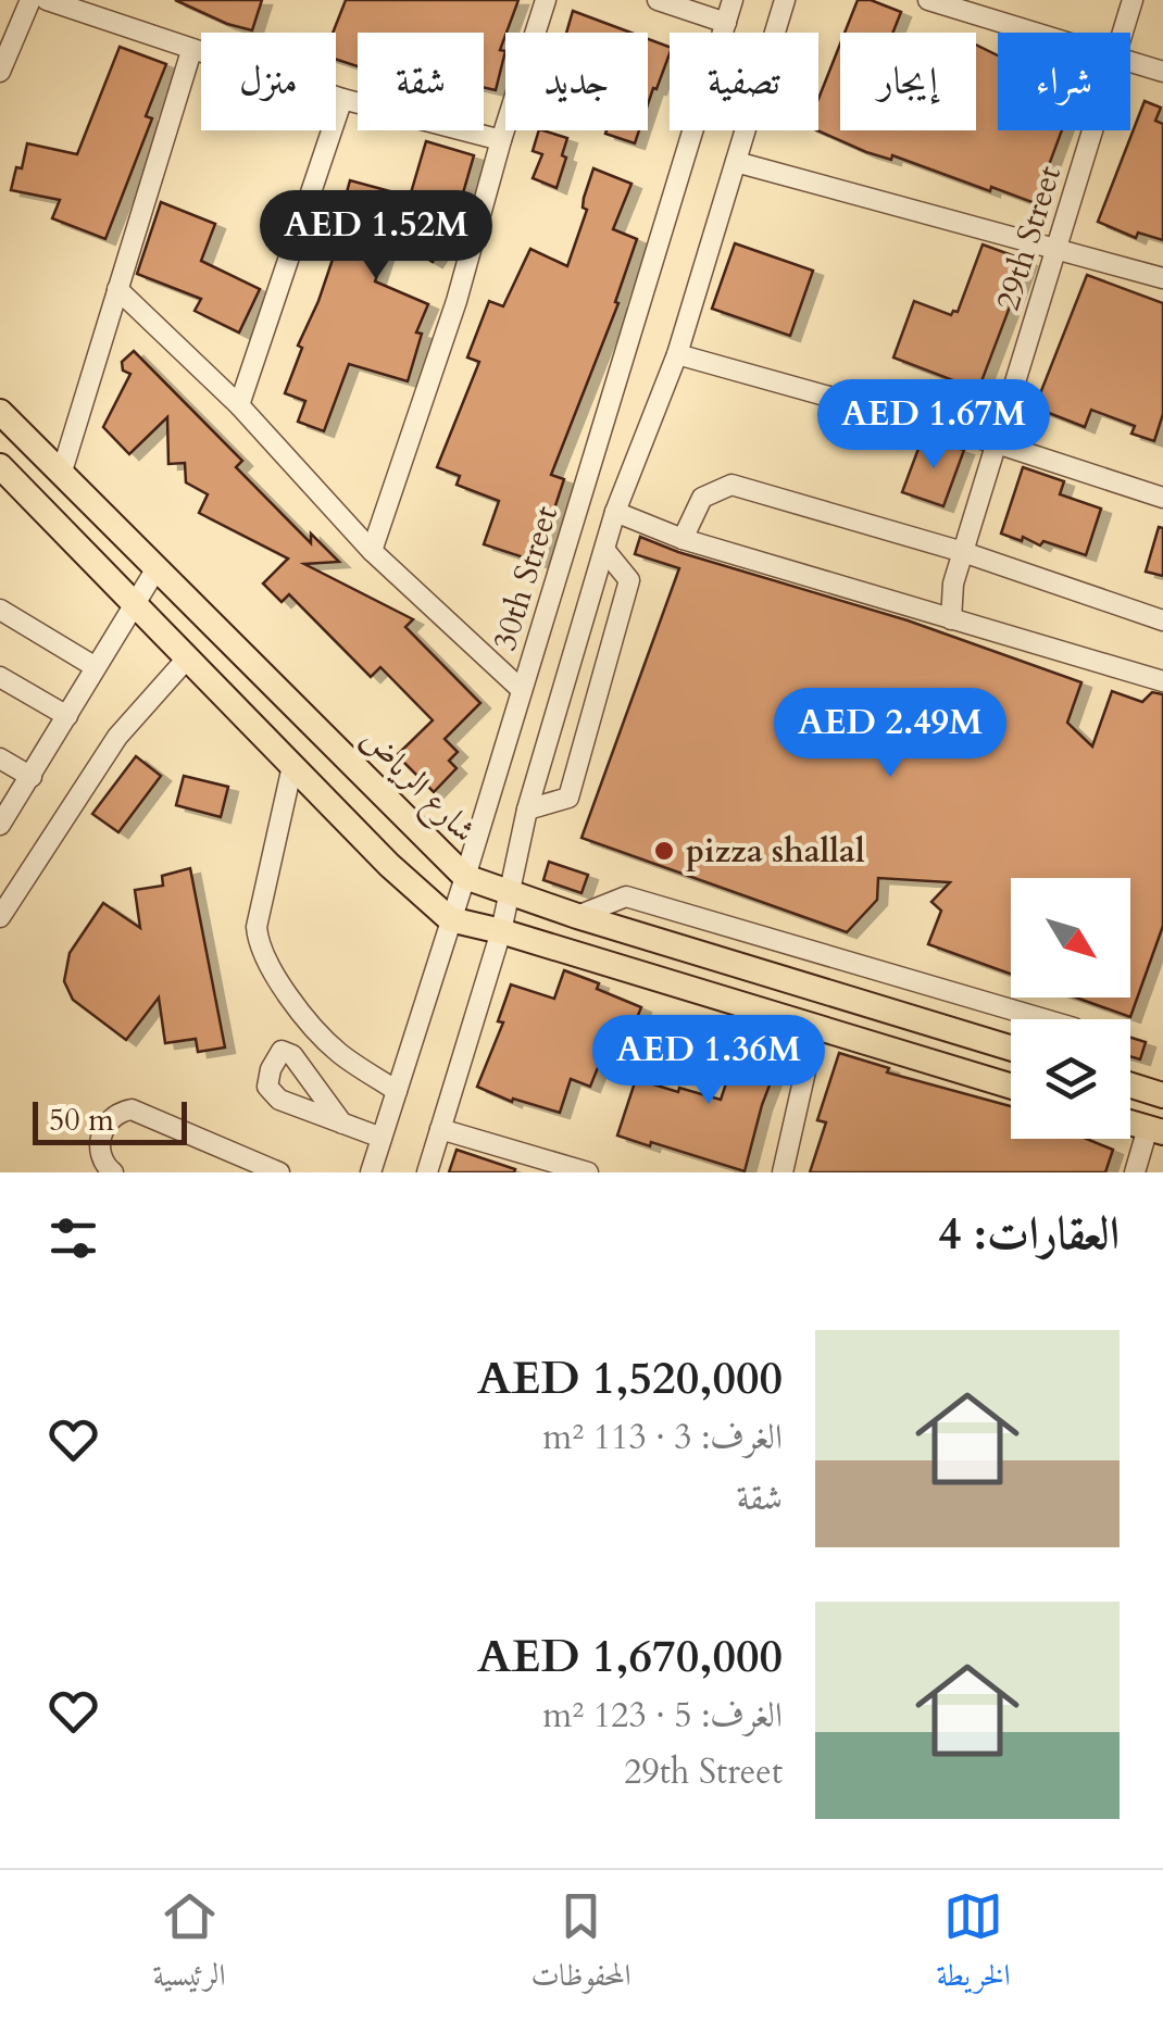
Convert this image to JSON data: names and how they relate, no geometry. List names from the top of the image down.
{
  "streets": {
    "main road": ["شارع الرياض"],
    "street": ["29th Street", "30th Street"]
  },
  "crossings": [
    ["30th Street", "شارع الرياض"]
  ],
  "places": ["pizza shallal"],
  "scale_bar": "50 m",
  "north": "bottom right",
  "page": {
    "chip": [
      "شراء",
      "إيجار",
      "تصفية",
      "جديد",
      "شقة",
      "منزل"
    ],
    "price": [
      "AED 1.52M",
      "AED 1.67M",
      "AED 2.49M",
      "AED 1.36M"
    ],
    "scale": "50 m",
    "heading": "العقارات: 4",
    "list": [
      {
        "name": "AED 1,520,000",
        "note": "الغرف: 3 · 113 m² · شقة"
      },
      {
        "name": "AED 1,670,000",
        "note": "الغرف: 5 · 123 m² · 29th Street"
      }
    ],
    "tabs": ["الخريطة", "المحفوظات", "الرئيسية"]
  }
}
